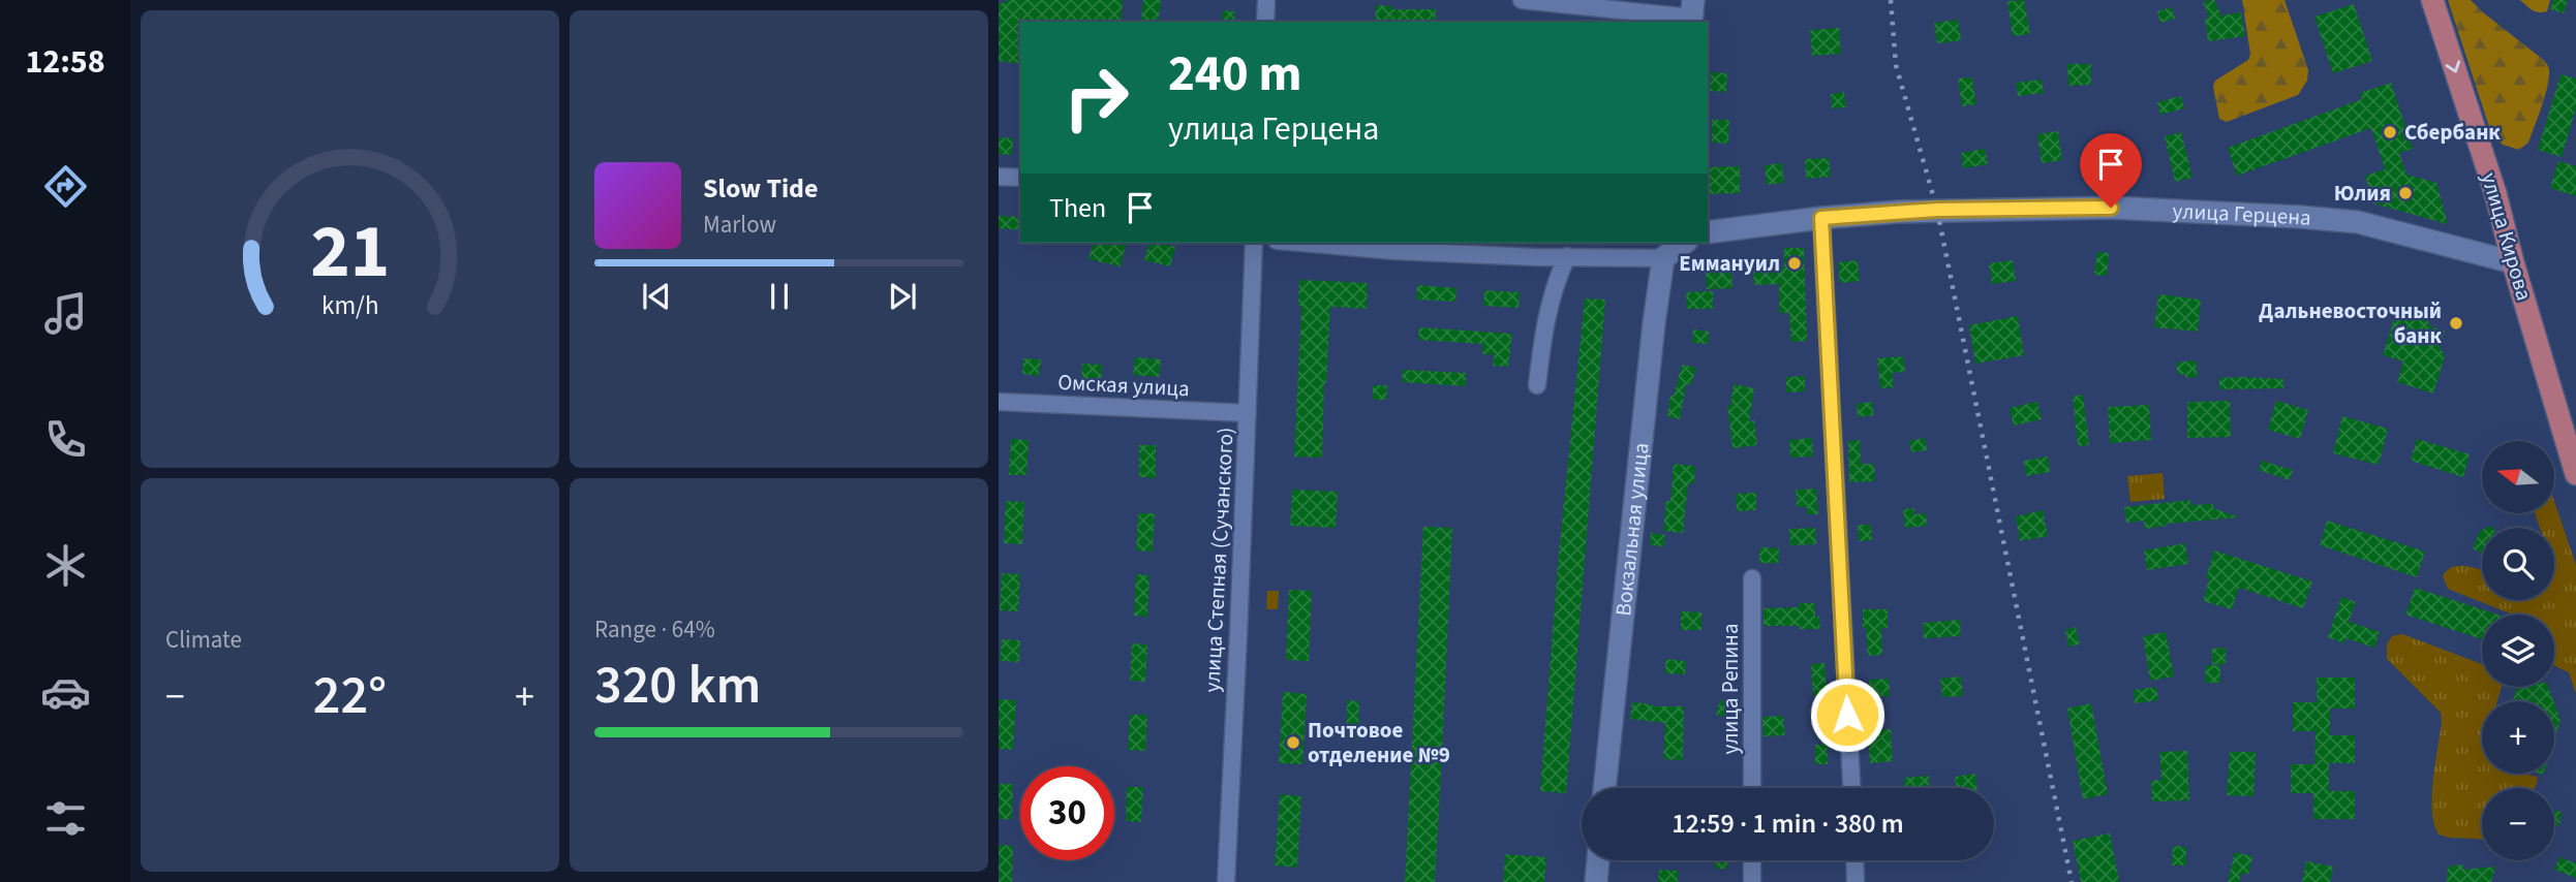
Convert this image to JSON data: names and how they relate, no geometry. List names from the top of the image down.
{
  "streets": {
    "main road": ["улица Герцена", "улица Кирова", "Вокзальная улица"],
    "street": ["Омская улица", "улица Степная (Сучанского)", "улица Репина"]
  },
  "crossings": [
    ["улица Герцена", "улица Кирова"],
    ["Омская улица", "улица Степная (Сучанского)"]
  ],
  "one_way": ["улица Кирова"],
  "places": [
    "Сбербанк",
    "Юлия",
    "Еммануил",
    "Дальневосточный банк",
    "Почтовое отделение №9"
  ],
  "north": "left",
  "page": {
    "tabs": "12:58",
    "turn": ["240 m", "улица Герцена"],
    "song": ["Slow Tide", "Marlow"],
    "then": "Then",
    "map_buttons": ["+", "−"],
    "tile": [
      "Climate",
      ["Range · 64%", "320 km"]
    ],
    "heat": ["−", "22°", "+"],
    "limit": "30",
    "trip": "12:59 · 1 min · 380 m",
    "gauge": ["21", "km/h"]
  }
}
